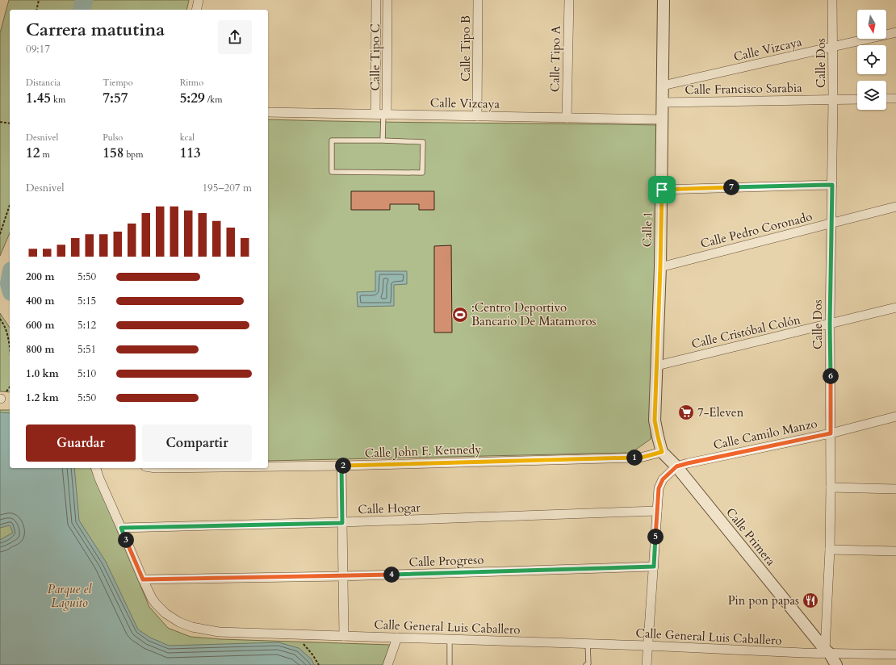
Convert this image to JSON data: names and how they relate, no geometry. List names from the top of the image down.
{
  "streets": {
    "street": [
      "Calle Tipo B",
      "Calle Vizcaya",
      "Calle Tipo C",
      "Calle Tipo A",
      "Calle Dos",
      "Calle Francisco Sarabia",
      "Calle 1",
      "Calle Pedro Coronado",
      "Calle Cristóbal Colón",
      "Calle Camilo Manzo",
      "Calle John F. Kennedy",
      "Calle Hogar",
      "Calle Primera",
      "Calle Progreso",
      "Calle General Luis Caballero"
    ]
  },
  "crossings": [
    ["Calle Tipo B", "Calle Vizcaya"],
    ["Calle Vizcaya", "Calle Tipo C"],
    ["Calle Vizcaya", "Calle Tipo A"],
    ["Calle Vizcaya", "Calle Dos"],
    ["Calle Vizcaya", "Calle 1"],
    ["Calle Dos", "Calle Francisco Sarabia"],
    ["Calle Dos", "Calle Pedro Coronado"],
    ["Calle Dos", "Calle Cristóbal Colón"],
    ["Calle Dos", "Calle Camilo Manzo"],
    ["Calle Dos", "Calle Primera"],
    ["Calle Dos", "Calle General Luis Caballero"],
    ["Calle Francisco Sarabia", "Calle 1"],
    ["Calle 1", "Calle Pedro Coronado"],
    ["Calle 1", "Calle Cristóbal Colón"],
    ["Calle 1", "Calle John F. Kennedy"],
    ["Calle 1", "Calle Primera"],
    ["Calle Camilo Manzo", "Calle Primera"],
    ["Calle John F. Kennedy", "Calle Primera"],
    ["Calle Hogar", "Calle General Luis Caballero"],
    ["Calle Primera", "Calle General Luis Caballero"],
    ["Calle Progreso", "Calle General Luis Caballero"]
  ],
  "parks": ["Parque el Laguito"],
  "places": {
    "sports": [":Centro Deportivo Bancario De Matamoros"],
    "supermarket": ["7-Eleven"],
    "restaurant": ["Pin pon papas"]
  },
  "north": "bottom",
  "page": {
    "heading": ["Carrera matutina", "09:17"],
    "stats": [
      ["Distancia", "1.45 km"],
      ["Tiempo", "7:57"],
      ["Ritmo", "5:29 /km"],
      ["Desnivel", "12 m"],
      ["Pulso", "158 bpm"],
      ["kcal", "113"]
    ],
    "chart": ["Desnivel", "195–207 m"],
    "pins": [
      "7",
      "6",
      "1",
      "2",
      "5",
      "3",
      "4"
    ],
    "list": [
      {
        "name": "200 m",
        "note": "5:50"
      },
      {
        "name": "400 m",
        "note": "5:15"
      },
      {
        "name": "600 m",
        "note": "5:12"
      },
      {
        "name": "800 m",
        "note": "5:51"
      },
      {
        "name": "1.0 km",
        "note": "5:10"
      },
      {
        "name": "1.2 km",
        "note": "5:50"
      }
    ],
    "buttons": ["Guardar", "Compartir"]
  }
}
